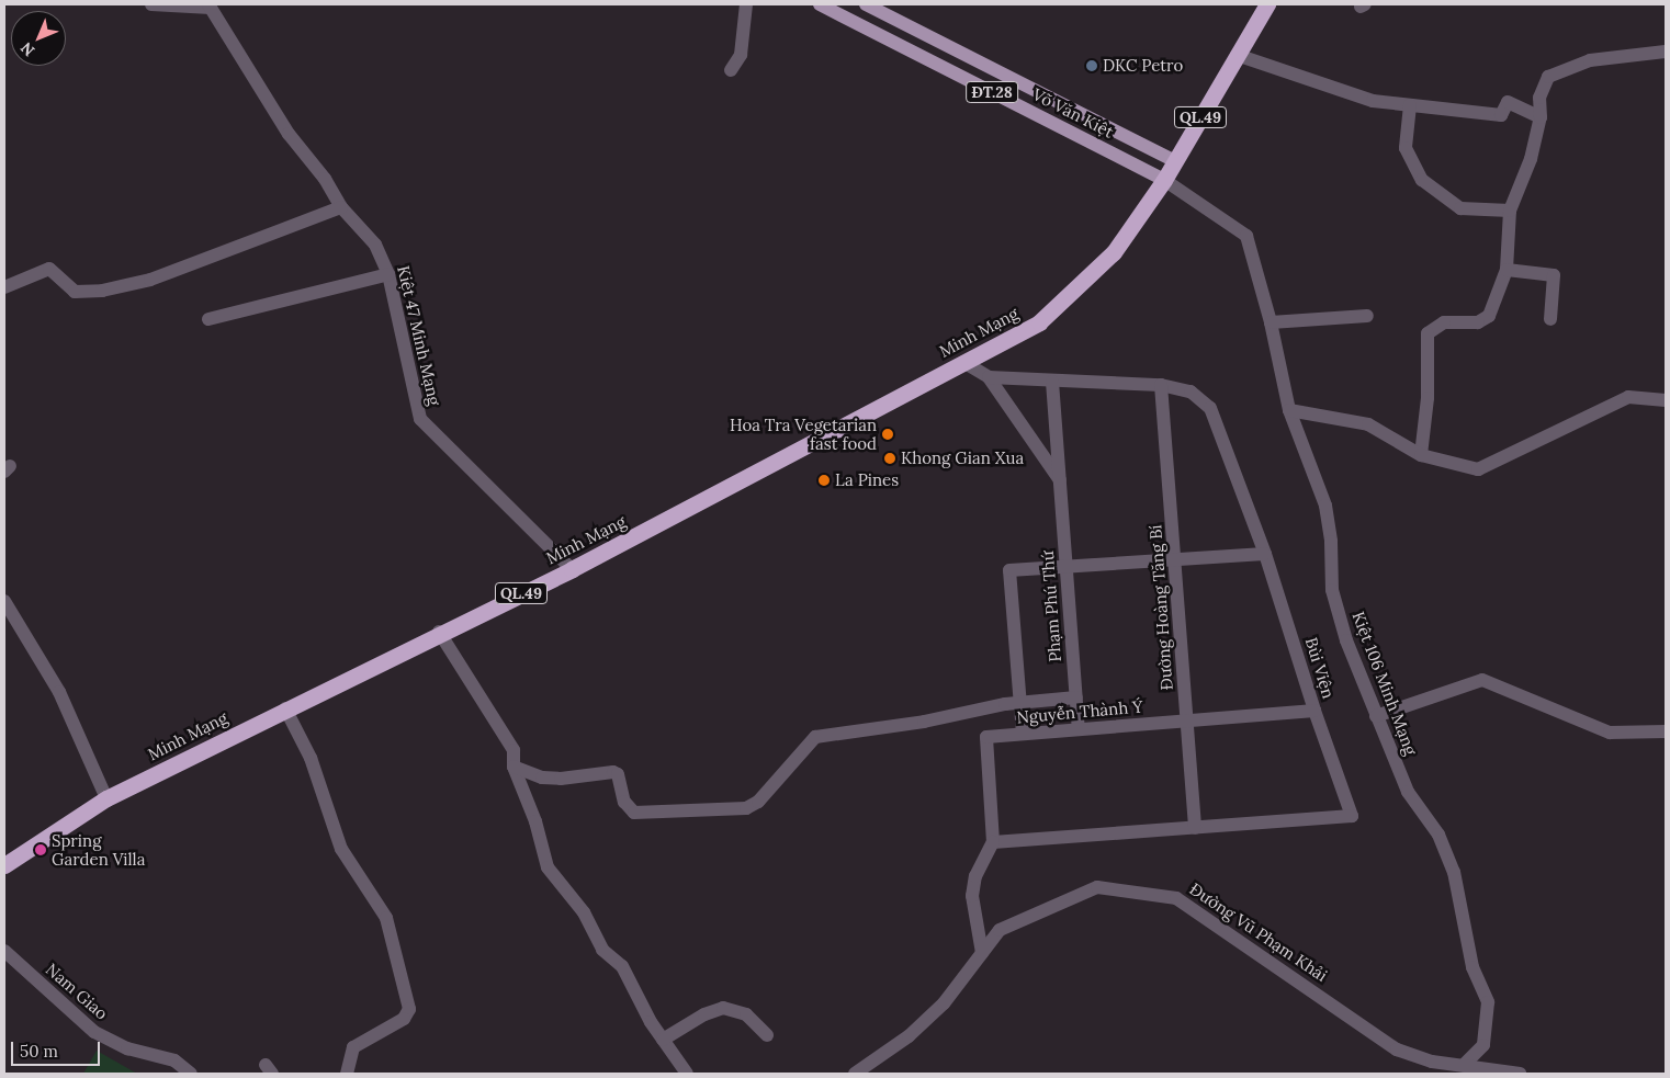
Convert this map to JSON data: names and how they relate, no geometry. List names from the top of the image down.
{
  "streets": {
    "highway": ["QL.49", "Minh Mạng"],
    "main road": ["ĐT.28", "Võ Văn Kiệt"],
    "street": [
      "Kiệt 47 Minh Mạng",
      "Phạm Phú Thứ",
      "Đường Hoàng Tăng Bí",
      "Bùi Viện",
      "Kiệt 106 Minh Mạng",
      "Nguyễn Thành Ý",
      "Đường Vũ Phạm Khải",
      "Nam Giao"
    ]
  },
  "crossings": [
    ["Võ Văn Kiệt", "QL.49"],
    ["Võ Văn Kiệt", "Minh Mạng"],
    ["Võ Văn Kiệt", "Kiệt 106 Minh Mạng"],
    ["QL.49", "Minh Mạng"],
    ["QL.49", "Kiệt 106 Minh Mạng"],
    ["Minh Mạng", "Kiệt 47 Minh Mạng"],
    ["Minh Mạng", "Kiệt 106 Minh Mạng"],
    ["Phạm Phú Thứ", "Bùi Viện"],
    ["Phạm Phú Thứ", "Nguyễn Thành Ý"],
    ["Đường Hoàng Tăng Bí", "Bùi Viện"],
    ["Đường Hoàng Tăng Bí", "Nguyễn Thành Ý"],
    ["Bùi Viện", "Nguyễn Thành Ý"],
    ["Kiệt 106 Minh Mạng", "Đường Vũ Phạm Khải"]
  ],
  "places": [
    "DKC Petro",
    "Hoa Tra Vegetarian fast food",
    "Khong Gian Xua",
    "La Pines",
    "Spring Garden Villa"
  ],
  "scale_bar": "50 m",
  "north": "bottom left"
}
